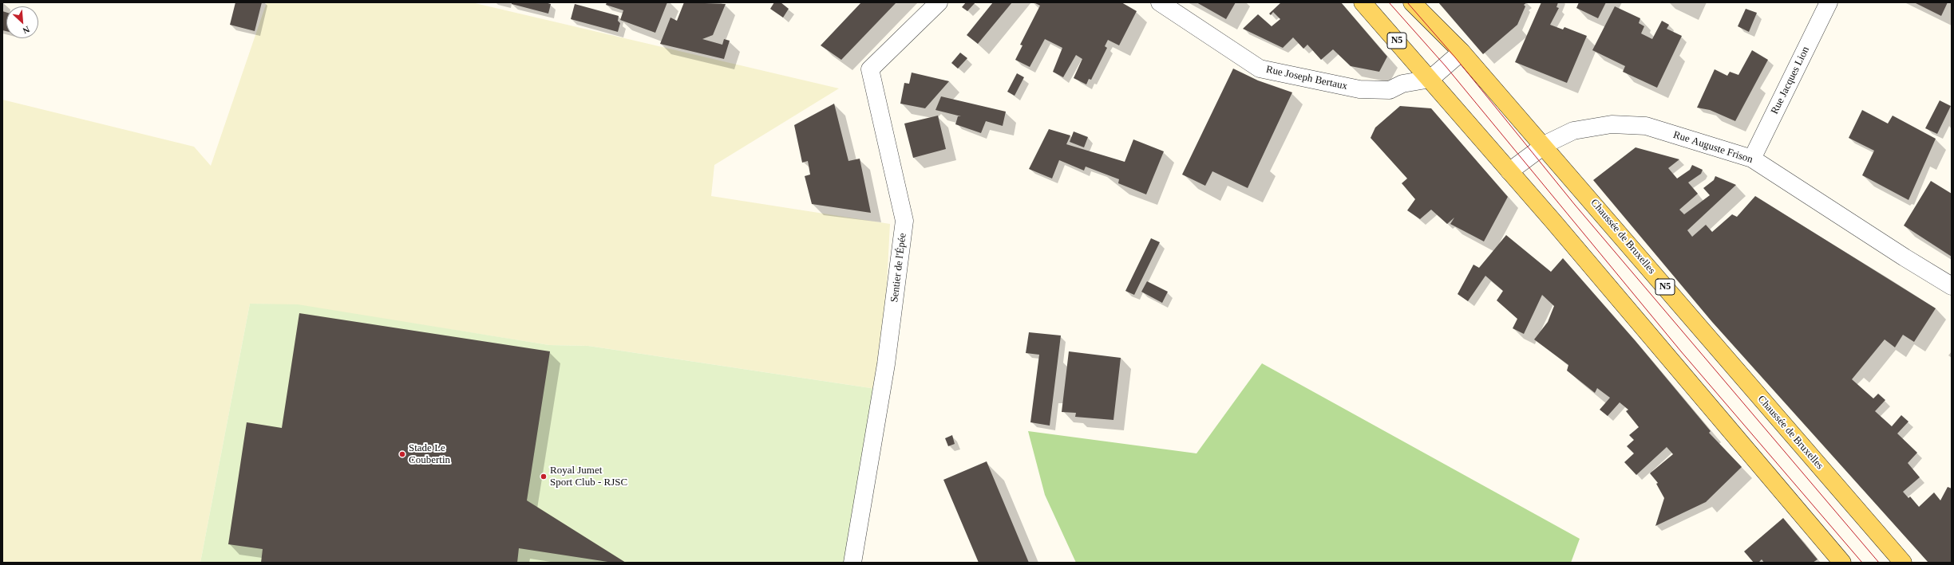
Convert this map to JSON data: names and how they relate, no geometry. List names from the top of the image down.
{
  "streets": {
    "main road": ["N5", "Chaussée de Bruxelles"],
    "street": [
      "Rue Joseph Bertaux",
      "Rue Jacques Lion",
      "Rue Auguste Frison",
      "Sentier de l'Épée"
    ]
  },
  "crossings": [
    ["N5", "Rue Joseph Bertaux"],
    ["N5", "Rue Auguste Frison"],
    ["Rue Joseph Bertaux", "Chaussée de Bruxelles"],
    ["Rue Jacques Lion", "Rue Auguste Frison"],
    ["Rue Auguste Frison", "Chaussée de Bruxelles"]
  ],
  "places": ["Stade Le Coubertin", "Royal Jumet Sport Club - RJSC"],
  "north": "bottom right"
}
